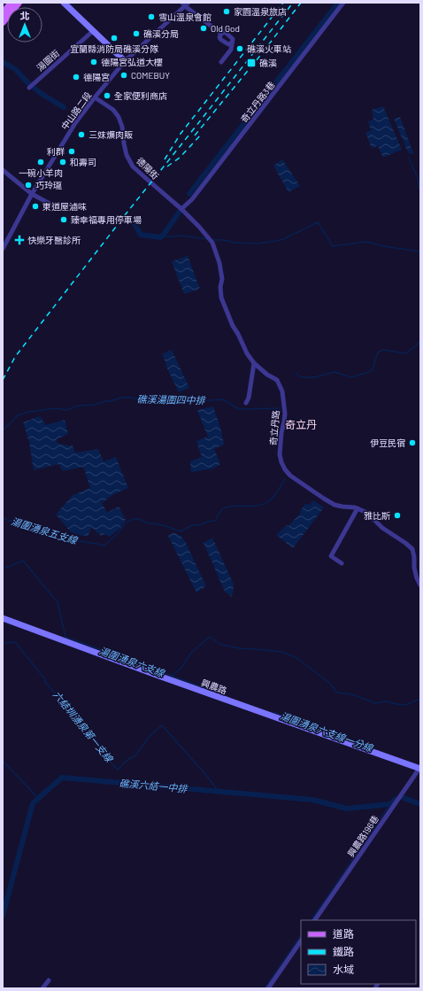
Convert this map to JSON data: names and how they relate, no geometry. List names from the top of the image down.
{
  "streets": {
    "street": [
      "湯圍街",
      "奇立丹路3巷",
      "中山路二段",
      "德陽街",
      "奇立丹路",
      "興農路",
      "興農路196巷"
    ]
  },
  "crossings": [
    ["奇立丹路3巷", "德陽街"],
    ["奇立丹路3巷", "奇立丹路"],
    ["中山路二段", "德陽街"],
    ["德陽街", "奇立丹路"],
    ["興農路", "興農路196巷"]
  ],
  "districts": ["奇立丹"],
  "water": [
    "礁溪湯圍四中排",
    "湯圍湧泉五支線",
    "湯圍湧泉六支線",
    "六結圳湧泉第一支線",
    "湯圍湧泉六支線一分線",
    "礁溪六結一中排"
  ],
  "places": {
    "other": [
      "家園溫泉旅店",
      "雪山溫泉會館",
      "Old God",
      "礁溪分局",
      "宜蘭縣消防局礁溪分隊",
      "礁溪火車站",
      "德陽宮弘道大樓",
      "COMEBUY",
      "德陽宮",
      "全家便利商店",
      "三妹爌肉販",
      "利群",
      "一碗小羊肉",
      "和壽司",
      "巧玲瓏",
      "東道屋滷味",
      "臻幸福專用停車場",
      "伊豆民宿",
      "雅比斯"
    ],
    "transit": ["礁溪"],
    "health": ["快樂牙醫診所"]
  },
  "legend": ["道路", "鐵路", "水域"],
  "north": "top"
}
